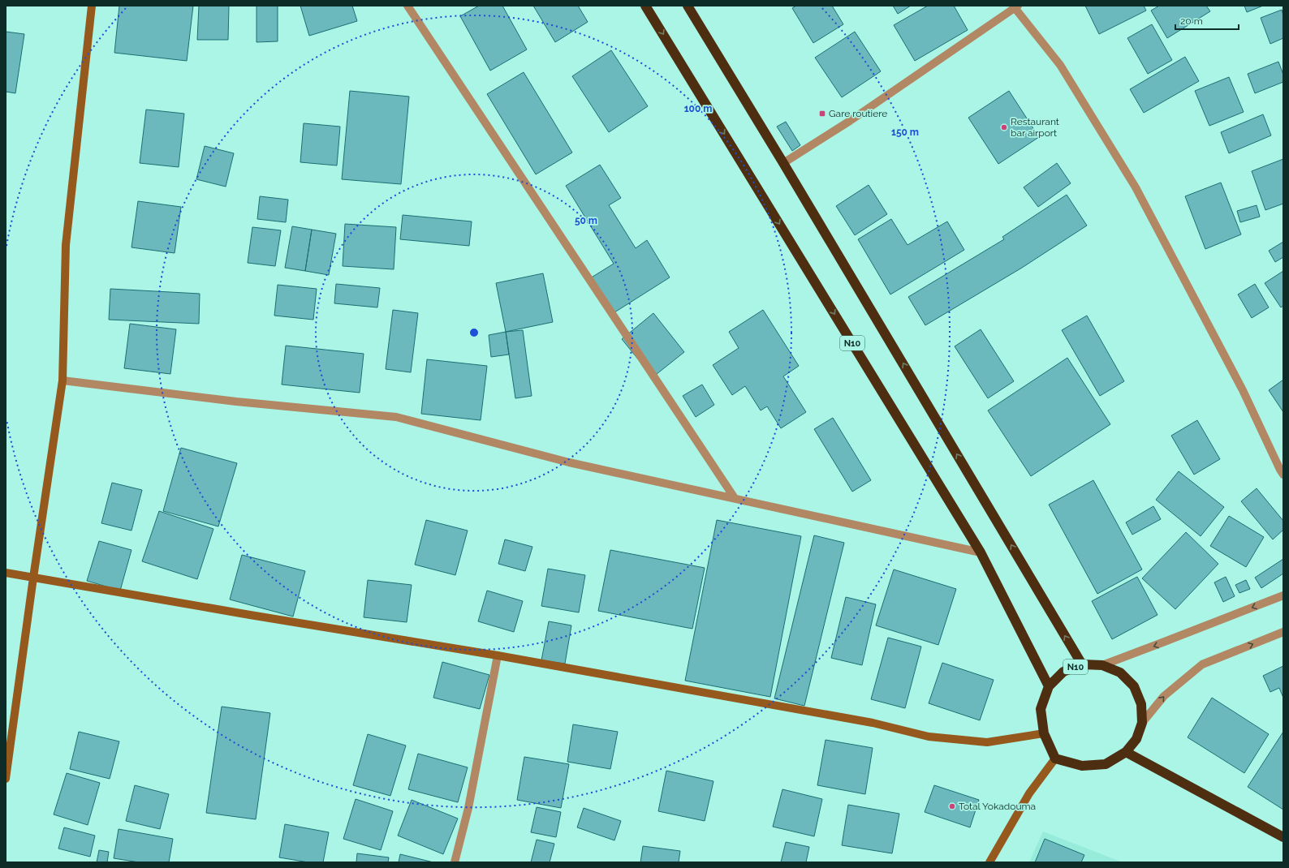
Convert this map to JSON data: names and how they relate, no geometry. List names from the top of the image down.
{
  "streets": {
    "highway": ["N10"]
  },
  "places": {
    "transit": ["Gare routiere"],
    "other": ["Restaurant bar airport", "Total Yokadouma"]
  },
  "scale_bar": "20 m",
  "rings": ["100 m", "150 m", "50 m"]
}
